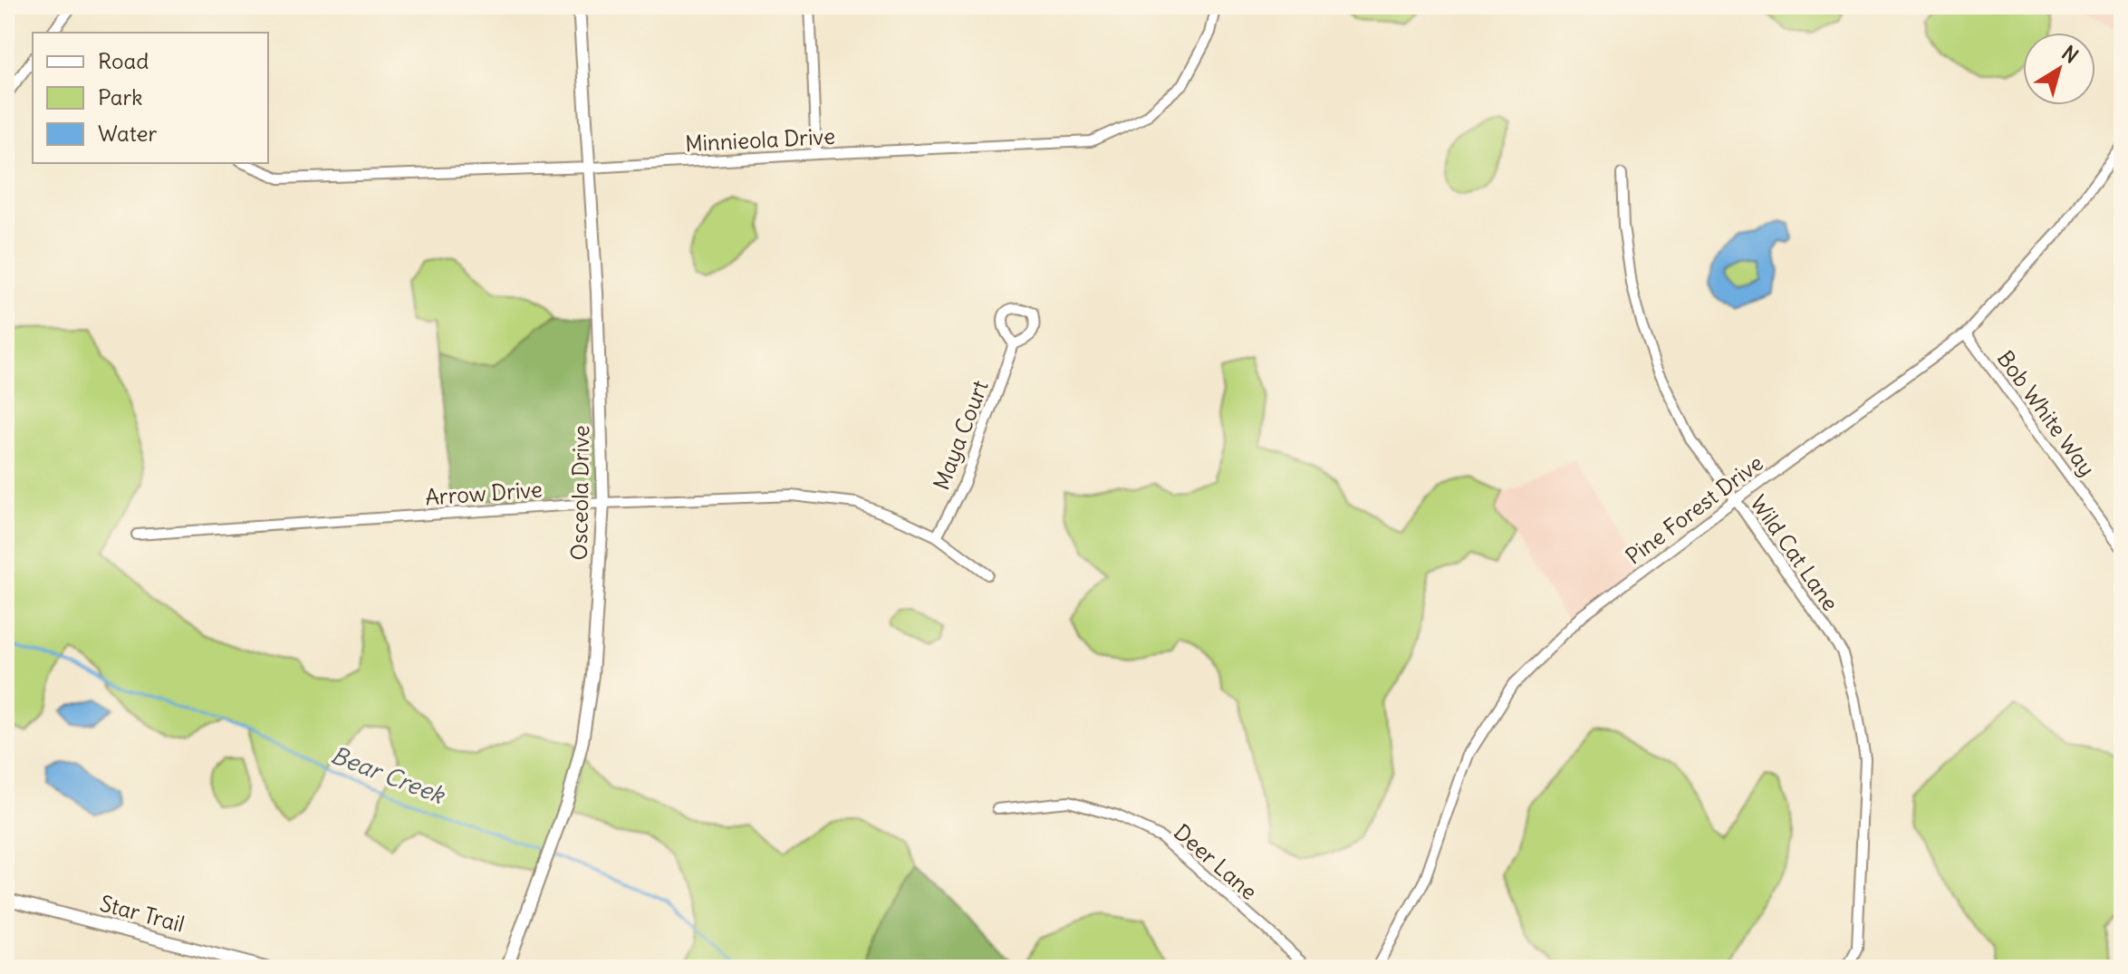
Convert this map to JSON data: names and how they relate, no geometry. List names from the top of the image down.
{
  "streets": {
    "street": [
      "Minnieola Drive",
      "Bob White Way",
      "Maya Court",
      "Arrow Drive",
      "Osceola Drive",
      "Pine Forest Drive",
      "Wild Cat Lane",
      "Deer Lane",
      "Star Trail"
    ]
  },
  "crossings": [
    ["Minnieola Drive", "Osceola Drive"],
    ["Bob White Way", "Pine Forest Drive"],
    ["Maya Court", "Arrow Drive"],
    ["Arrow Drive", "Osceola Drive"],
    ["Pine Forest Drive", "Wild Cat Lane"]
  ],
  "water": ["Bear Creek"],
  "legend": ["Road", "Park", "Water"],
  "north": "top right"
}
